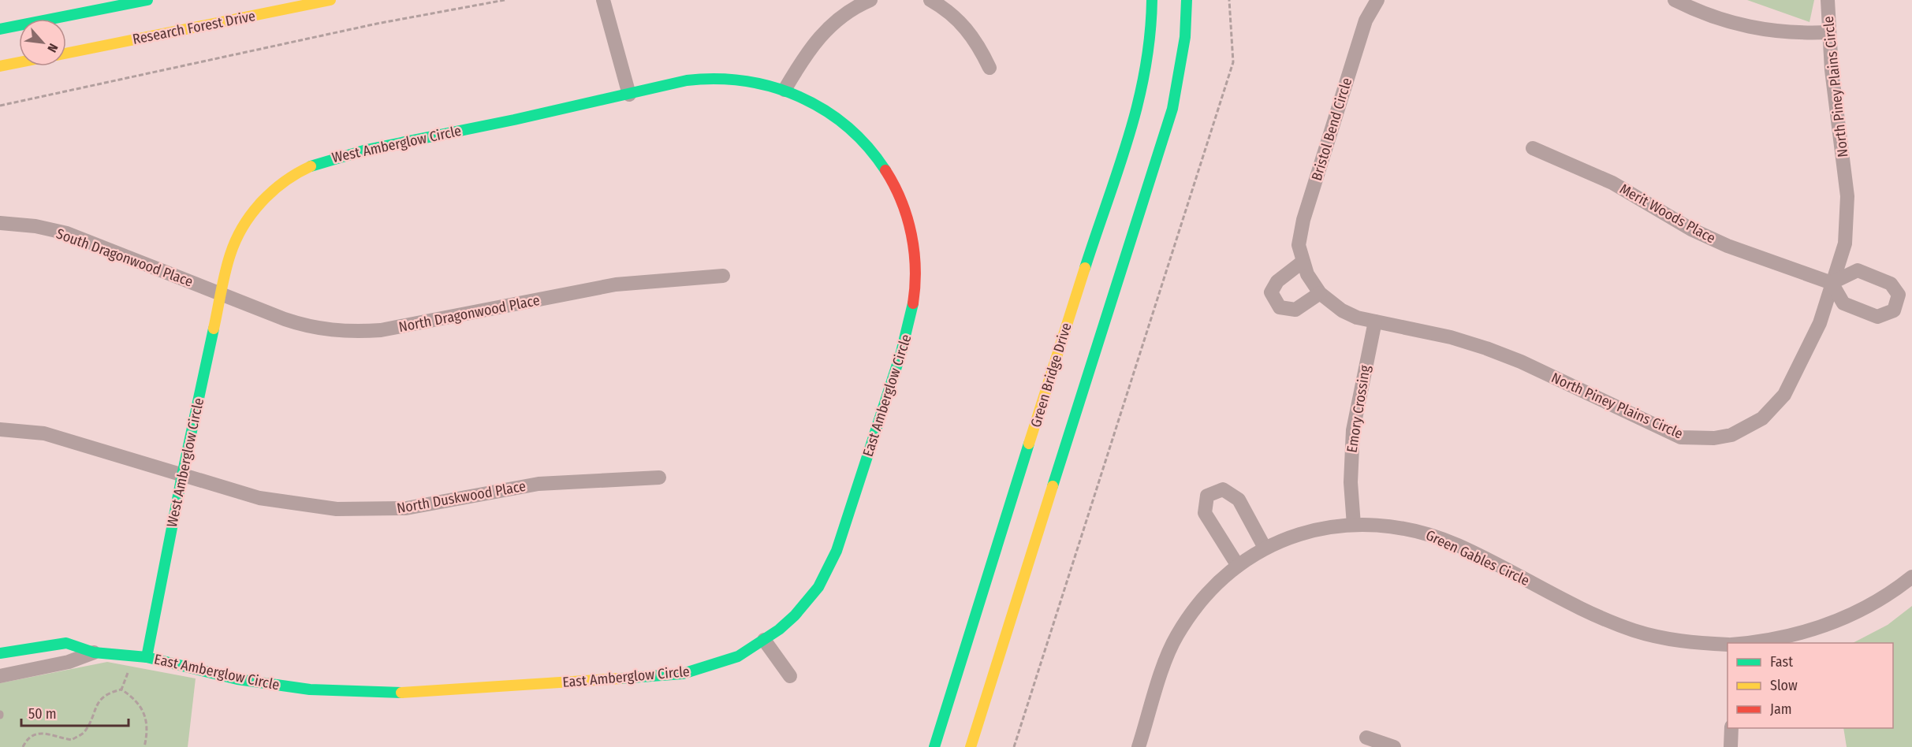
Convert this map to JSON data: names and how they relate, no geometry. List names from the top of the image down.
{
  "streets": {
    "street": [
      "Research Forest Drive",
      "North Piney Plains Circle",
      "Bristol Bend Circle",
      "West Amberglow Circle",
      "Merit Woods Place",
      "South Dragonwood Place",
      "North Dragonwood Place",
      "Green Bridge Drive",
      "East Amberglow Circle",
      "Emory Crossing",
      "North Duskwood Place",
      "Green Gables Circle"
    ]
  },
  "crossings": [
    ["North Piney Plains Circle", "Bristol Bend Circle"],
    ["North Piney Plains Circle", "Merit Woods Place"],
    ["North Piney Plains Circle", "Emory Crossing"],
    ["Bristol Bend Circle", "Emory Crossing"],
    ["West Amberglow Circle", "South Dragonwood Place"],
    ["West Amberglow Circle", "North Dragonwood Place"],
    ["West Amberglow Circle", "East Amberglow Circle"],
    ["West Amberglow Circle", "North Duskwood Place"],
    ["South Dragonwood Place", "North Dragonwood Place"],
    ["Emory Crossing", "Green Gables Circle"]
  ],
  "legend": ["Fast", "Slow", "Jam"],
  "scale_bar": "50 m",
  "north": "bottom right"
}
